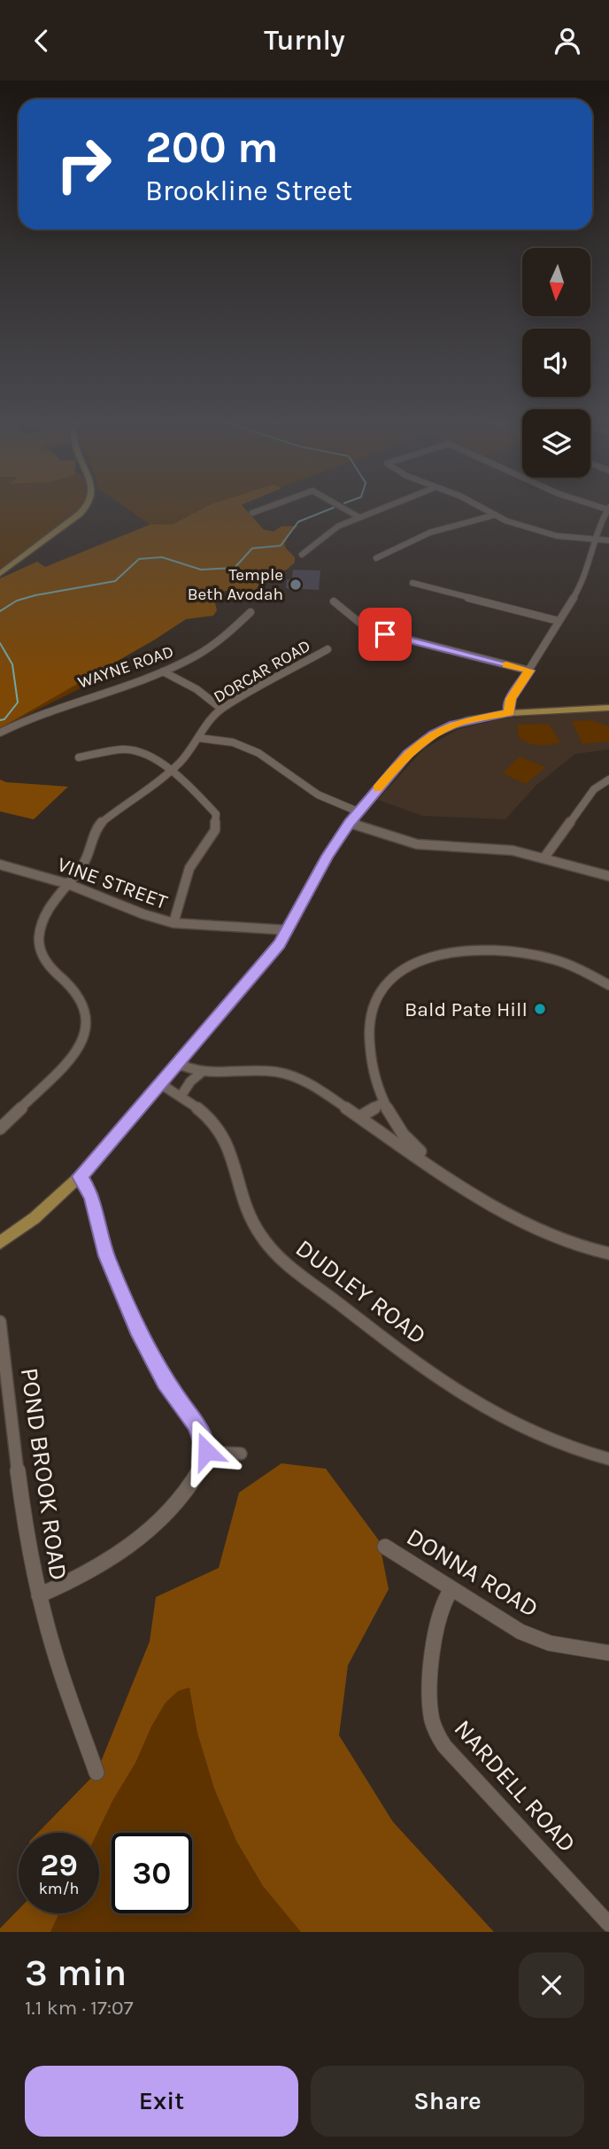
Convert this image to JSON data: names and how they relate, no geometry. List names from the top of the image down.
{
  "streets": {
    "street": [
      "WAYNE ROAD",
      "DORCAR ROAD",
      "VINE STREET",
      "DUDLEY ROAD",
      "POND BROOK ROAD",
      "DONNA ROAD",
      "NARDELL ROAD"
    ]
  },
  "crossings": [
    ["DORCAR ROAD", "VINE STREET"],
    ["DONNA ROAD", "NARDELL ROAD"]
  ],
  "places": ["Temple Beth Avodah", "Bald Pate Hill"],
  "north": "bottom",
  "page": {
    "header": "Turnly",
    "turn": ["200 m", "Brookline Street"],
    "speed": "29 km/h",
    "limit": "30",
    "heading": ["3 min", "1.1 km · 17:07"],
    "buttons": ["Exit", "Share"]
  }
}
